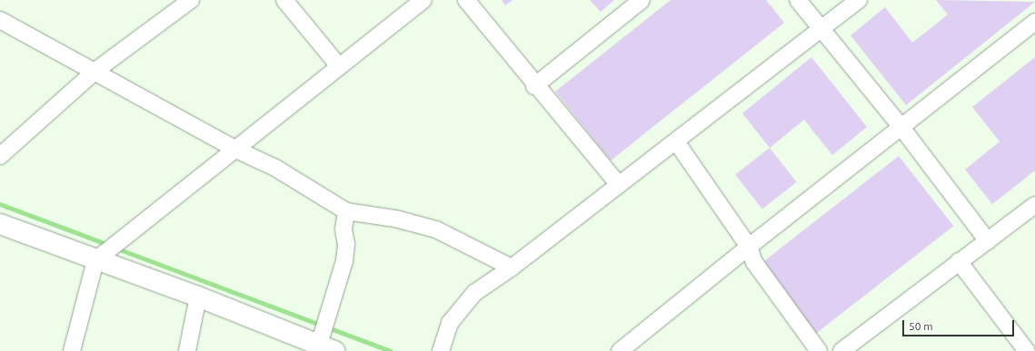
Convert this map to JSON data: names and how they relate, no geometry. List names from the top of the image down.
{
  "scale_bar": "50 m"
}
